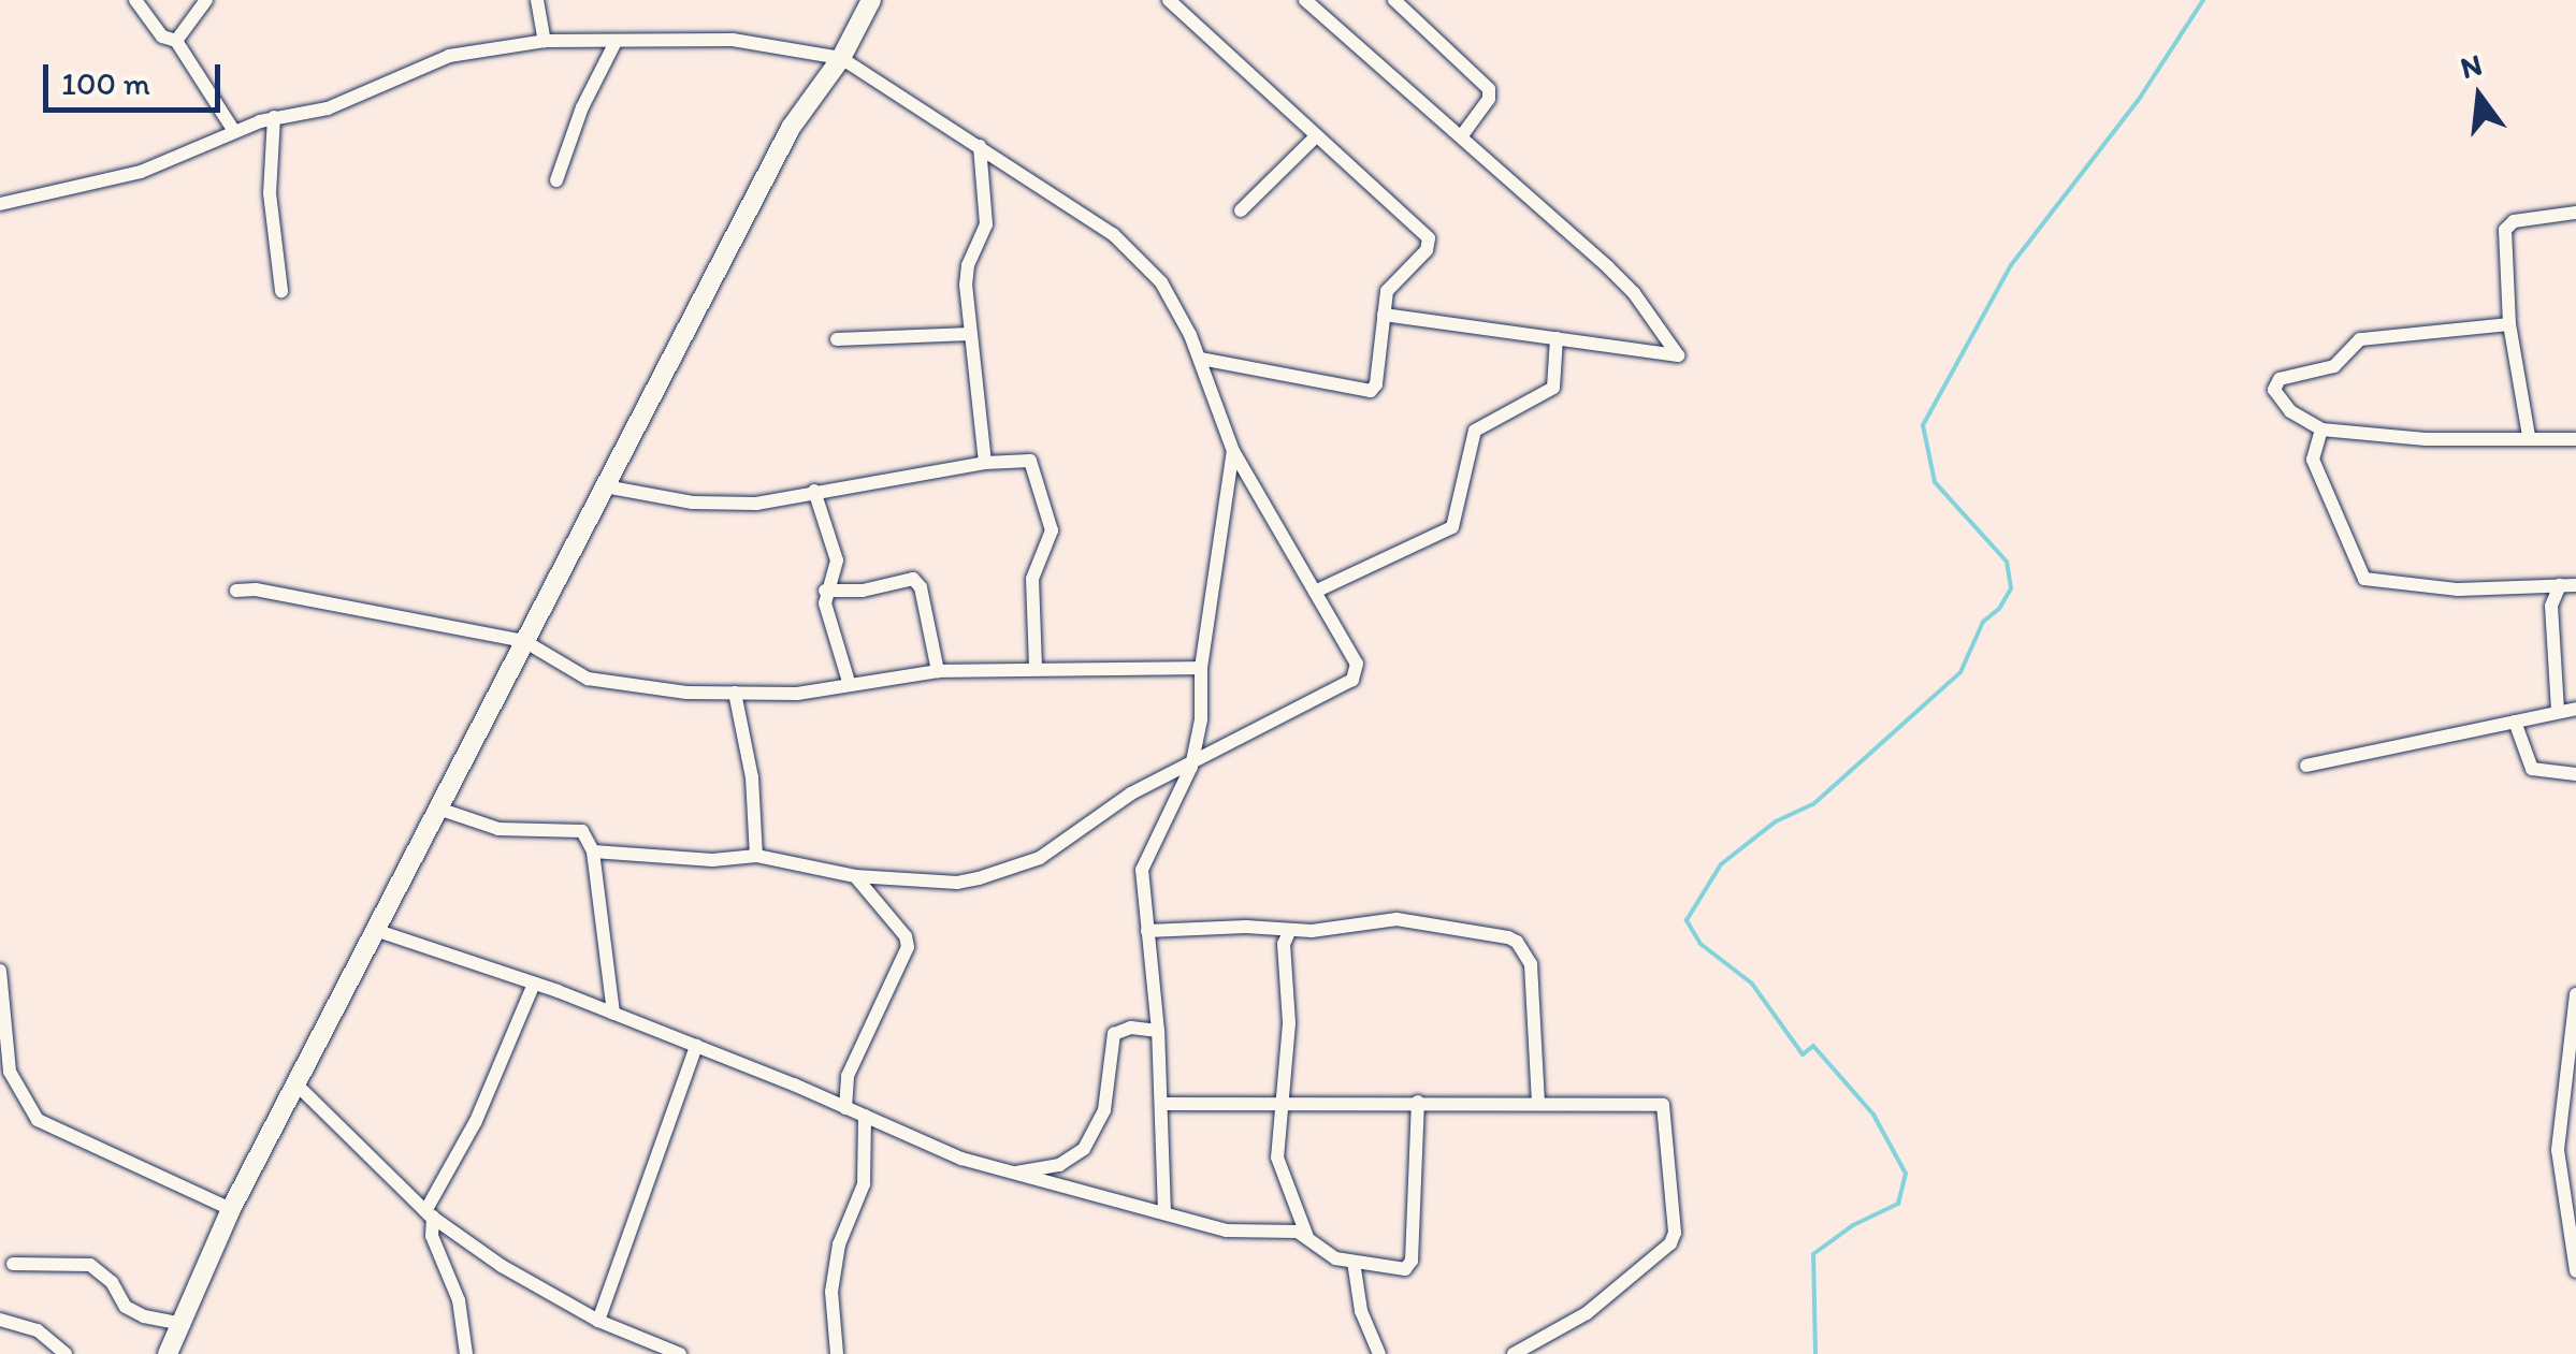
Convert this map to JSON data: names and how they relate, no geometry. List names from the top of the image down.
{
  "scale_bar": "100 m",
  "north": "top"
}
